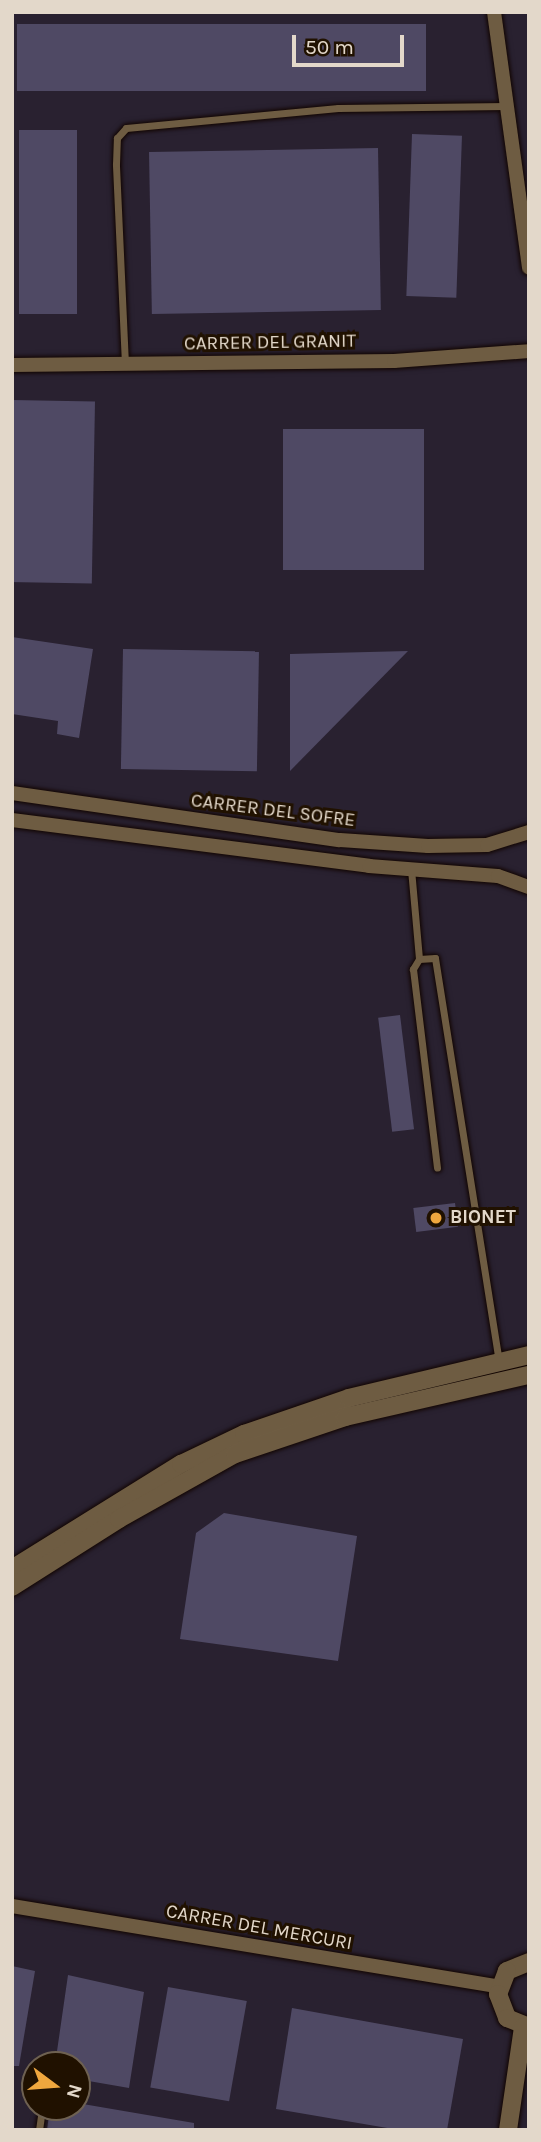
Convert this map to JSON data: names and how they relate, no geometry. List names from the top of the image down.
{
  "streets": {
    "street": ["CARRER DEL GRANIT", "CARRER DEL SOFRE", "CARRER DEL MERCURI"]
  },
  "places": ["BIONET"],
  "scale_bar": "50 m",
  "north": "right"
}
